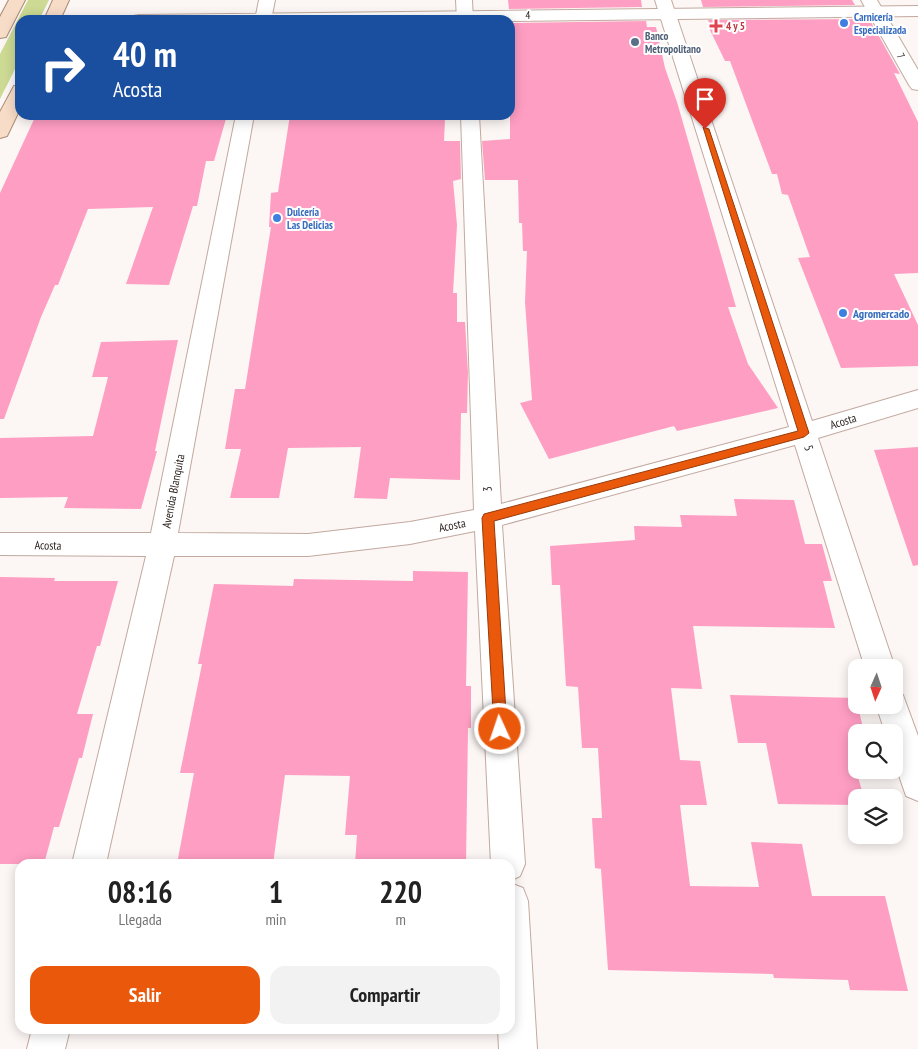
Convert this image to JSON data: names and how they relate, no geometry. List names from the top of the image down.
{
  "streets": {
    "street": [
      "4",
      "7",
      "Acosta",
      "5",
      "3",
      "Avenida Blanquita"
    ]
  },
  "crossings": [
    ["4", "7"],
    ["4", "5"],
    ["Acosta", "5"],
    ["Acosta", "3"],
    ["Acosta", "Avenida Blanquita"]
  ],
  "places": {
    "other": [
      "Carnicería Especializada",
      "Banco Metropolitano",
      "Dulcería Las Delicias",
      "Agromercado"
    ],
    "health": ["4 y 5"]
  },
  "north": "bottom",
  "page": {
    "turn": ["40 m", "Acosta"],
    "eta": [
      "08:16",
      "Llegada",
      "1",
      "min",
      "220",
      "m"
    ],
    "buttons": ["Salir", "Compartir"]
  }
}
